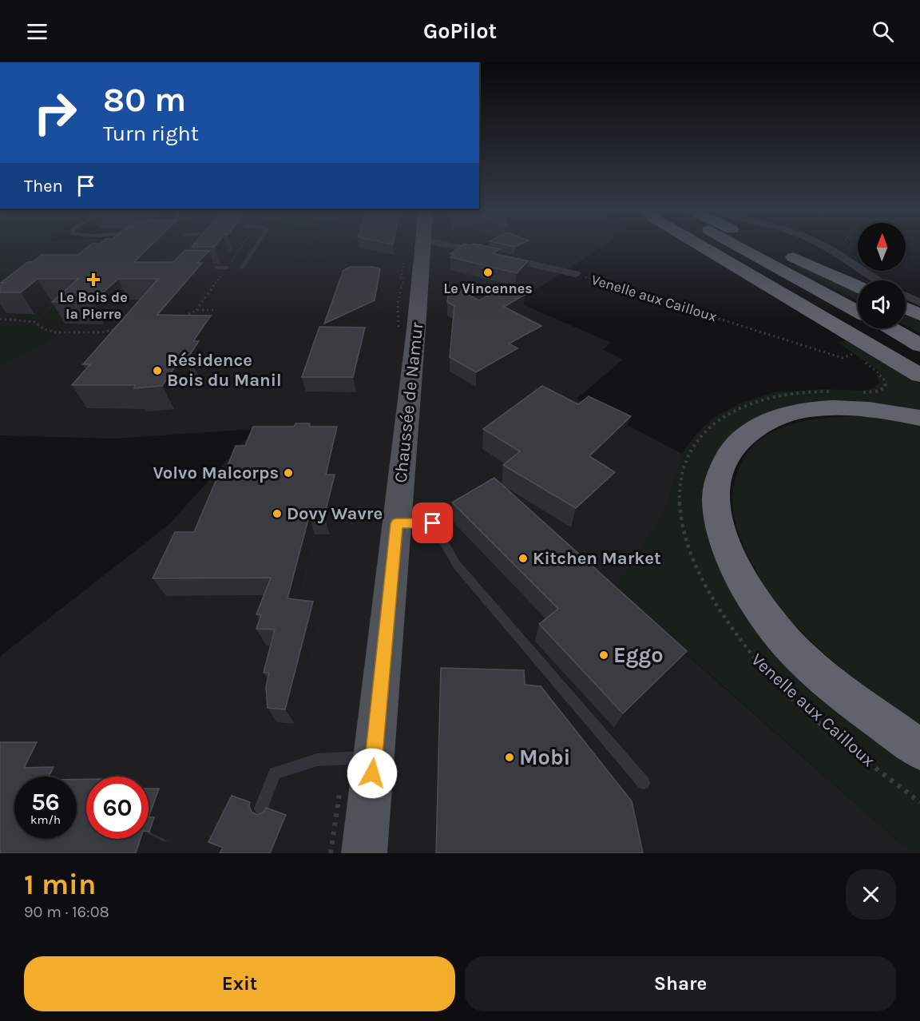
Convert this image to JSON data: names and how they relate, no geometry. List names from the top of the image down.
{
  "streets": {
    "main road": ["Chaussée de Namur"],
    "street": ["Venelle aux Cailloux"]
  },
  "places": {
    "other": [
      "Le Vincennes",
      "Résidence Bois du Manil",
      "Volvo Malcorps",
      "Dovy Wavre",
      "Kitchen Market",
      "Eggo",
      "Mobi"
    ],
    "health": ["Le Bois de la Pierre"]
  },
  "north": "top",
  "page": {
    "header": "GoPilot",
    "turn": ["80 m", "Turn right"],
    "then": "Then",
    "speed": "56 km/h",
    "limit": "60",
    "heading": ["1 min", "90 m · 16:08"],
    "buttons": ["Exit", "Share"]
  }
}
